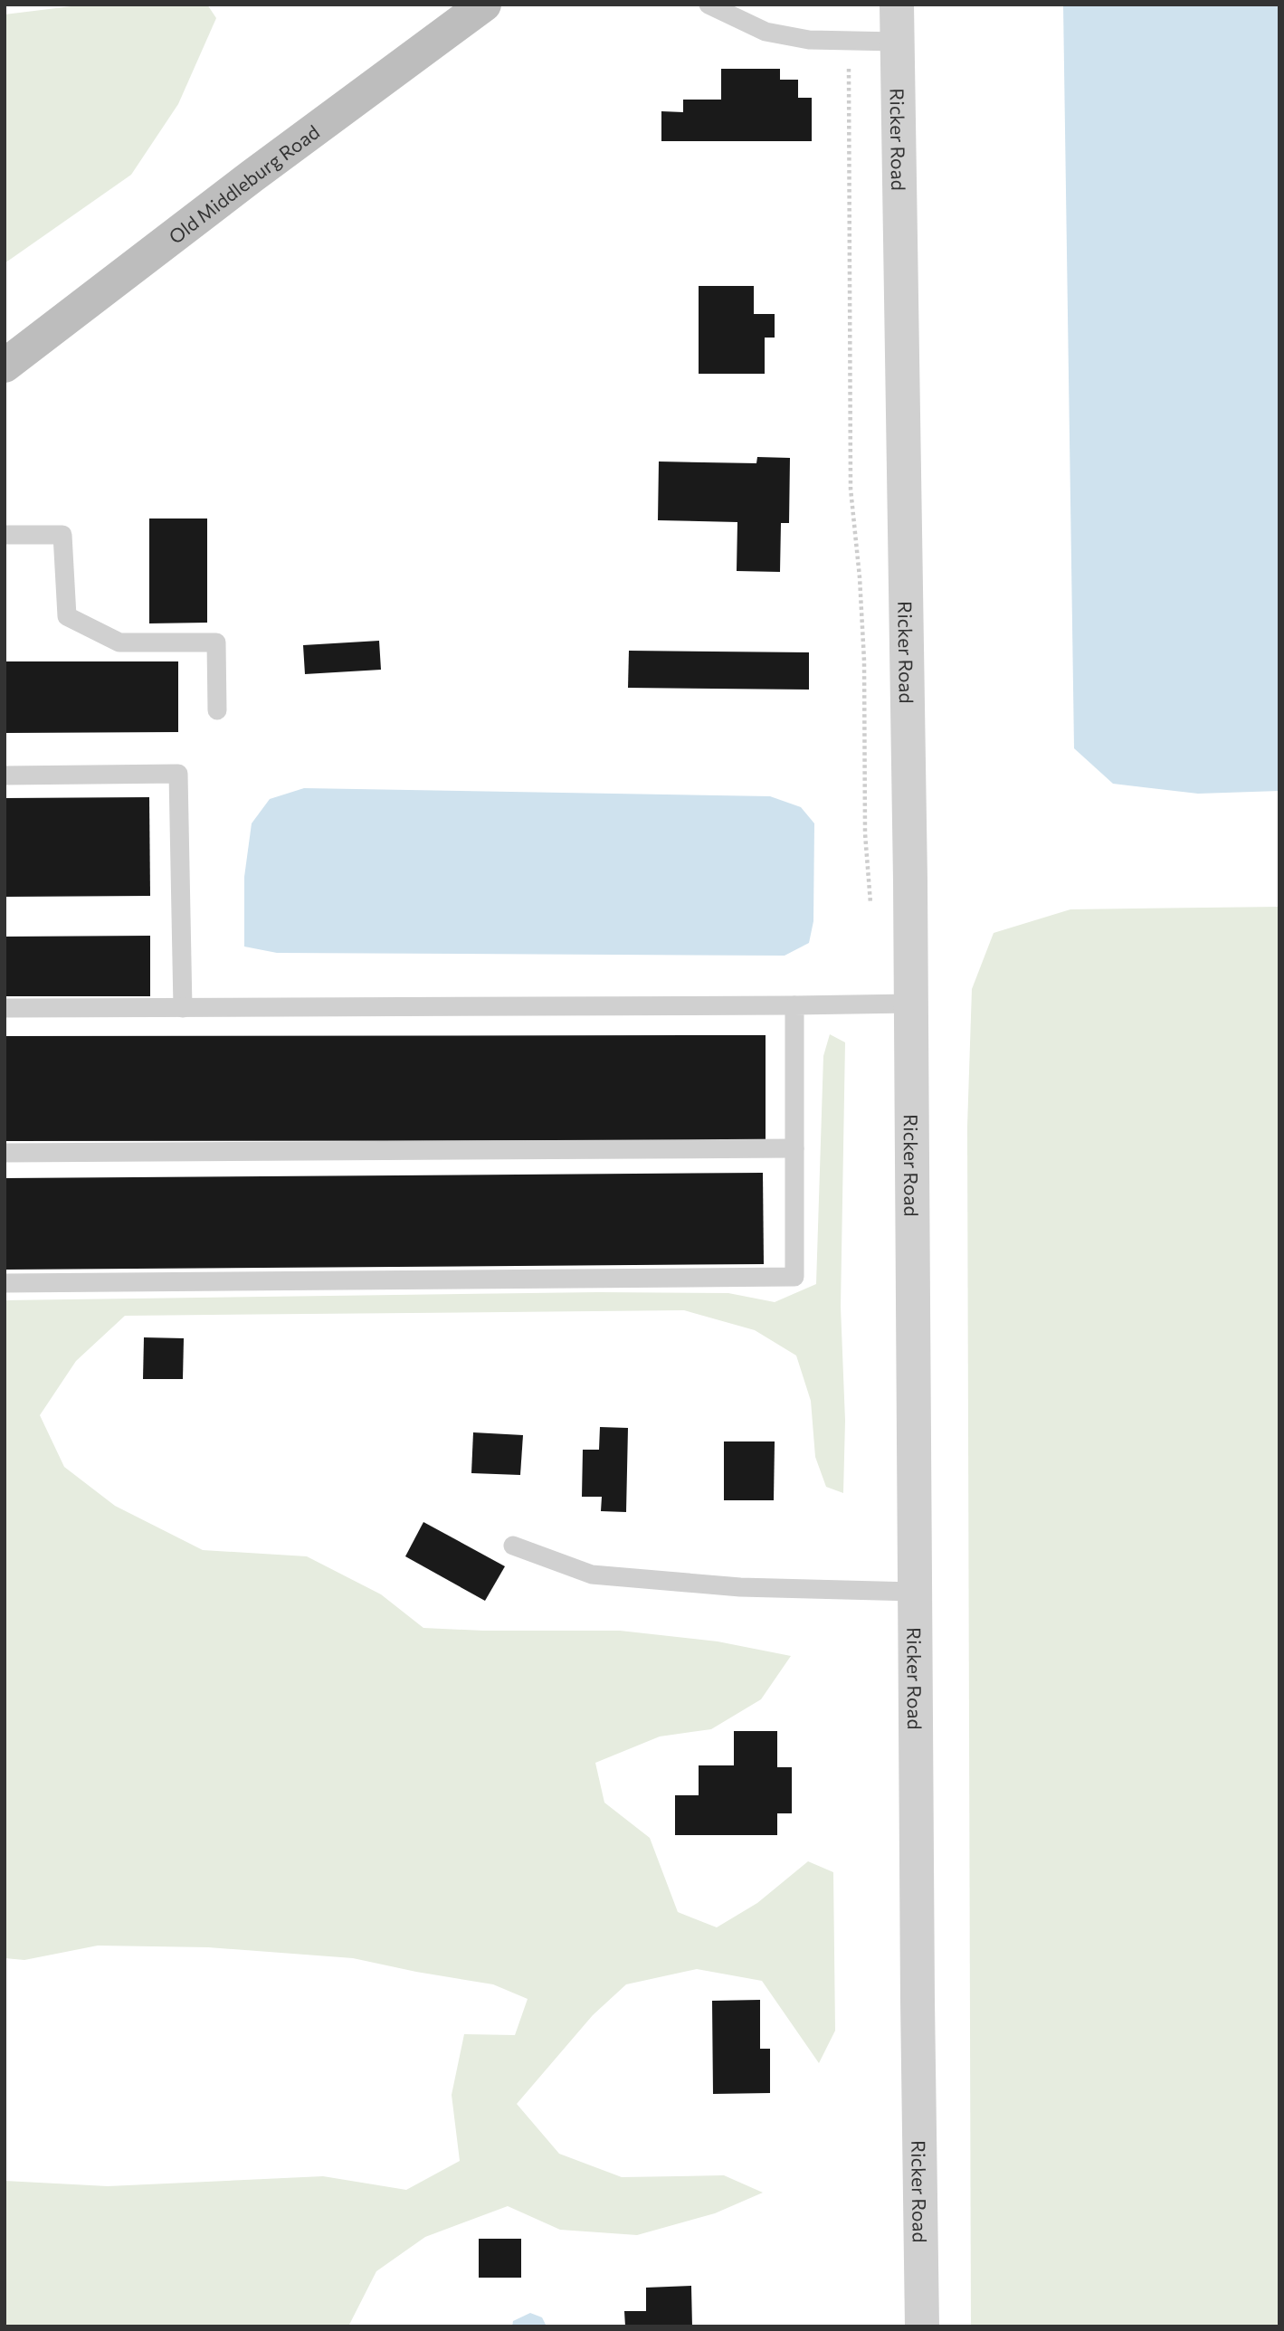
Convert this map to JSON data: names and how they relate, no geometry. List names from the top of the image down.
{
  "streets": {
    "main road": ["Old Middleburg Road"],
    "street": ["Ricker Road"]
  }
}
